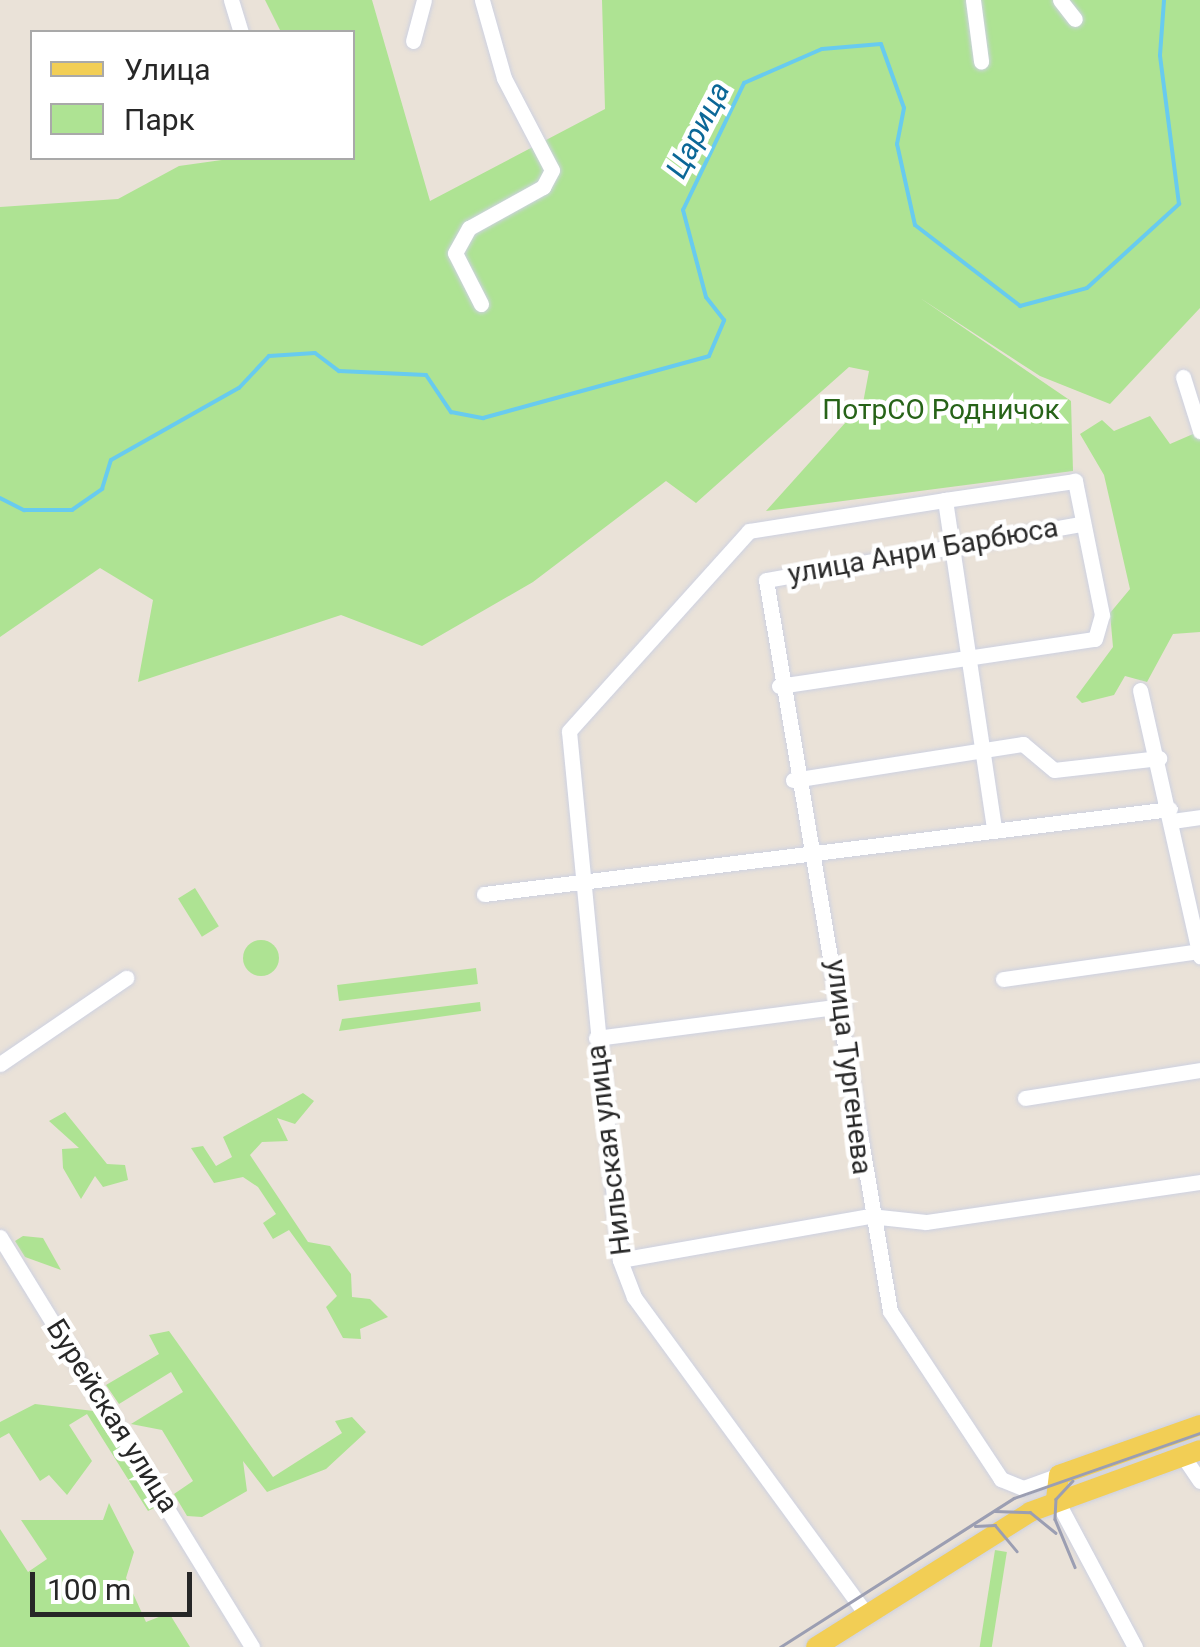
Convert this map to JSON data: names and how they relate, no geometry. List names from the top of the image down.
{
  "streets": {
    "street": [
      "улица Анри Барбюса",
      "улица Тургенева",
      "Нильская улица",
      "Бурейская улица"
    ]
  },
  "crossings": [
    ["улица Анри Барбюса", "улица Тургенева"]
  ],
  "water": ["Царица"],
  "parks": ["ПотрСО Родничок"],
  "legend": ["Улица", "Парк"],
  "scale_bar": "100 m"
}
